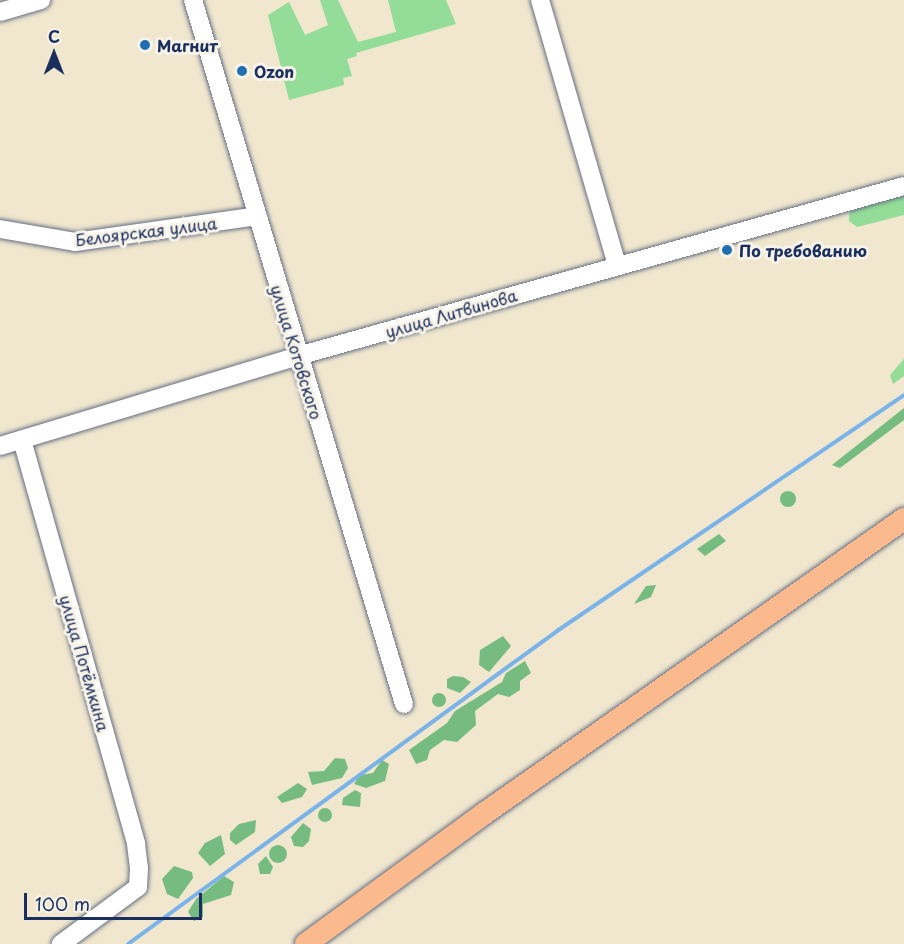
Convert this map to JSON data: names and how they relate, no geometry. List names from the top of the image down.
{
  "streets": {
    "street": [
      "Белоярская улица",
      "улица Литвинова",
      "улица Котовского",
      "улица Потёмкина"
    ]
  },
  "crossings": [
    ["Белоярская улица", "улица Котовского"],
    ["улица Литвинова", "улица Котовского"],
    ["улица Литвинова", "улица Потёмкина"]
  ],
  "places": ["Магнит", "Ozon", "По требованию"],
  "scale_bar": "100 m",
  "north": "top"
}
